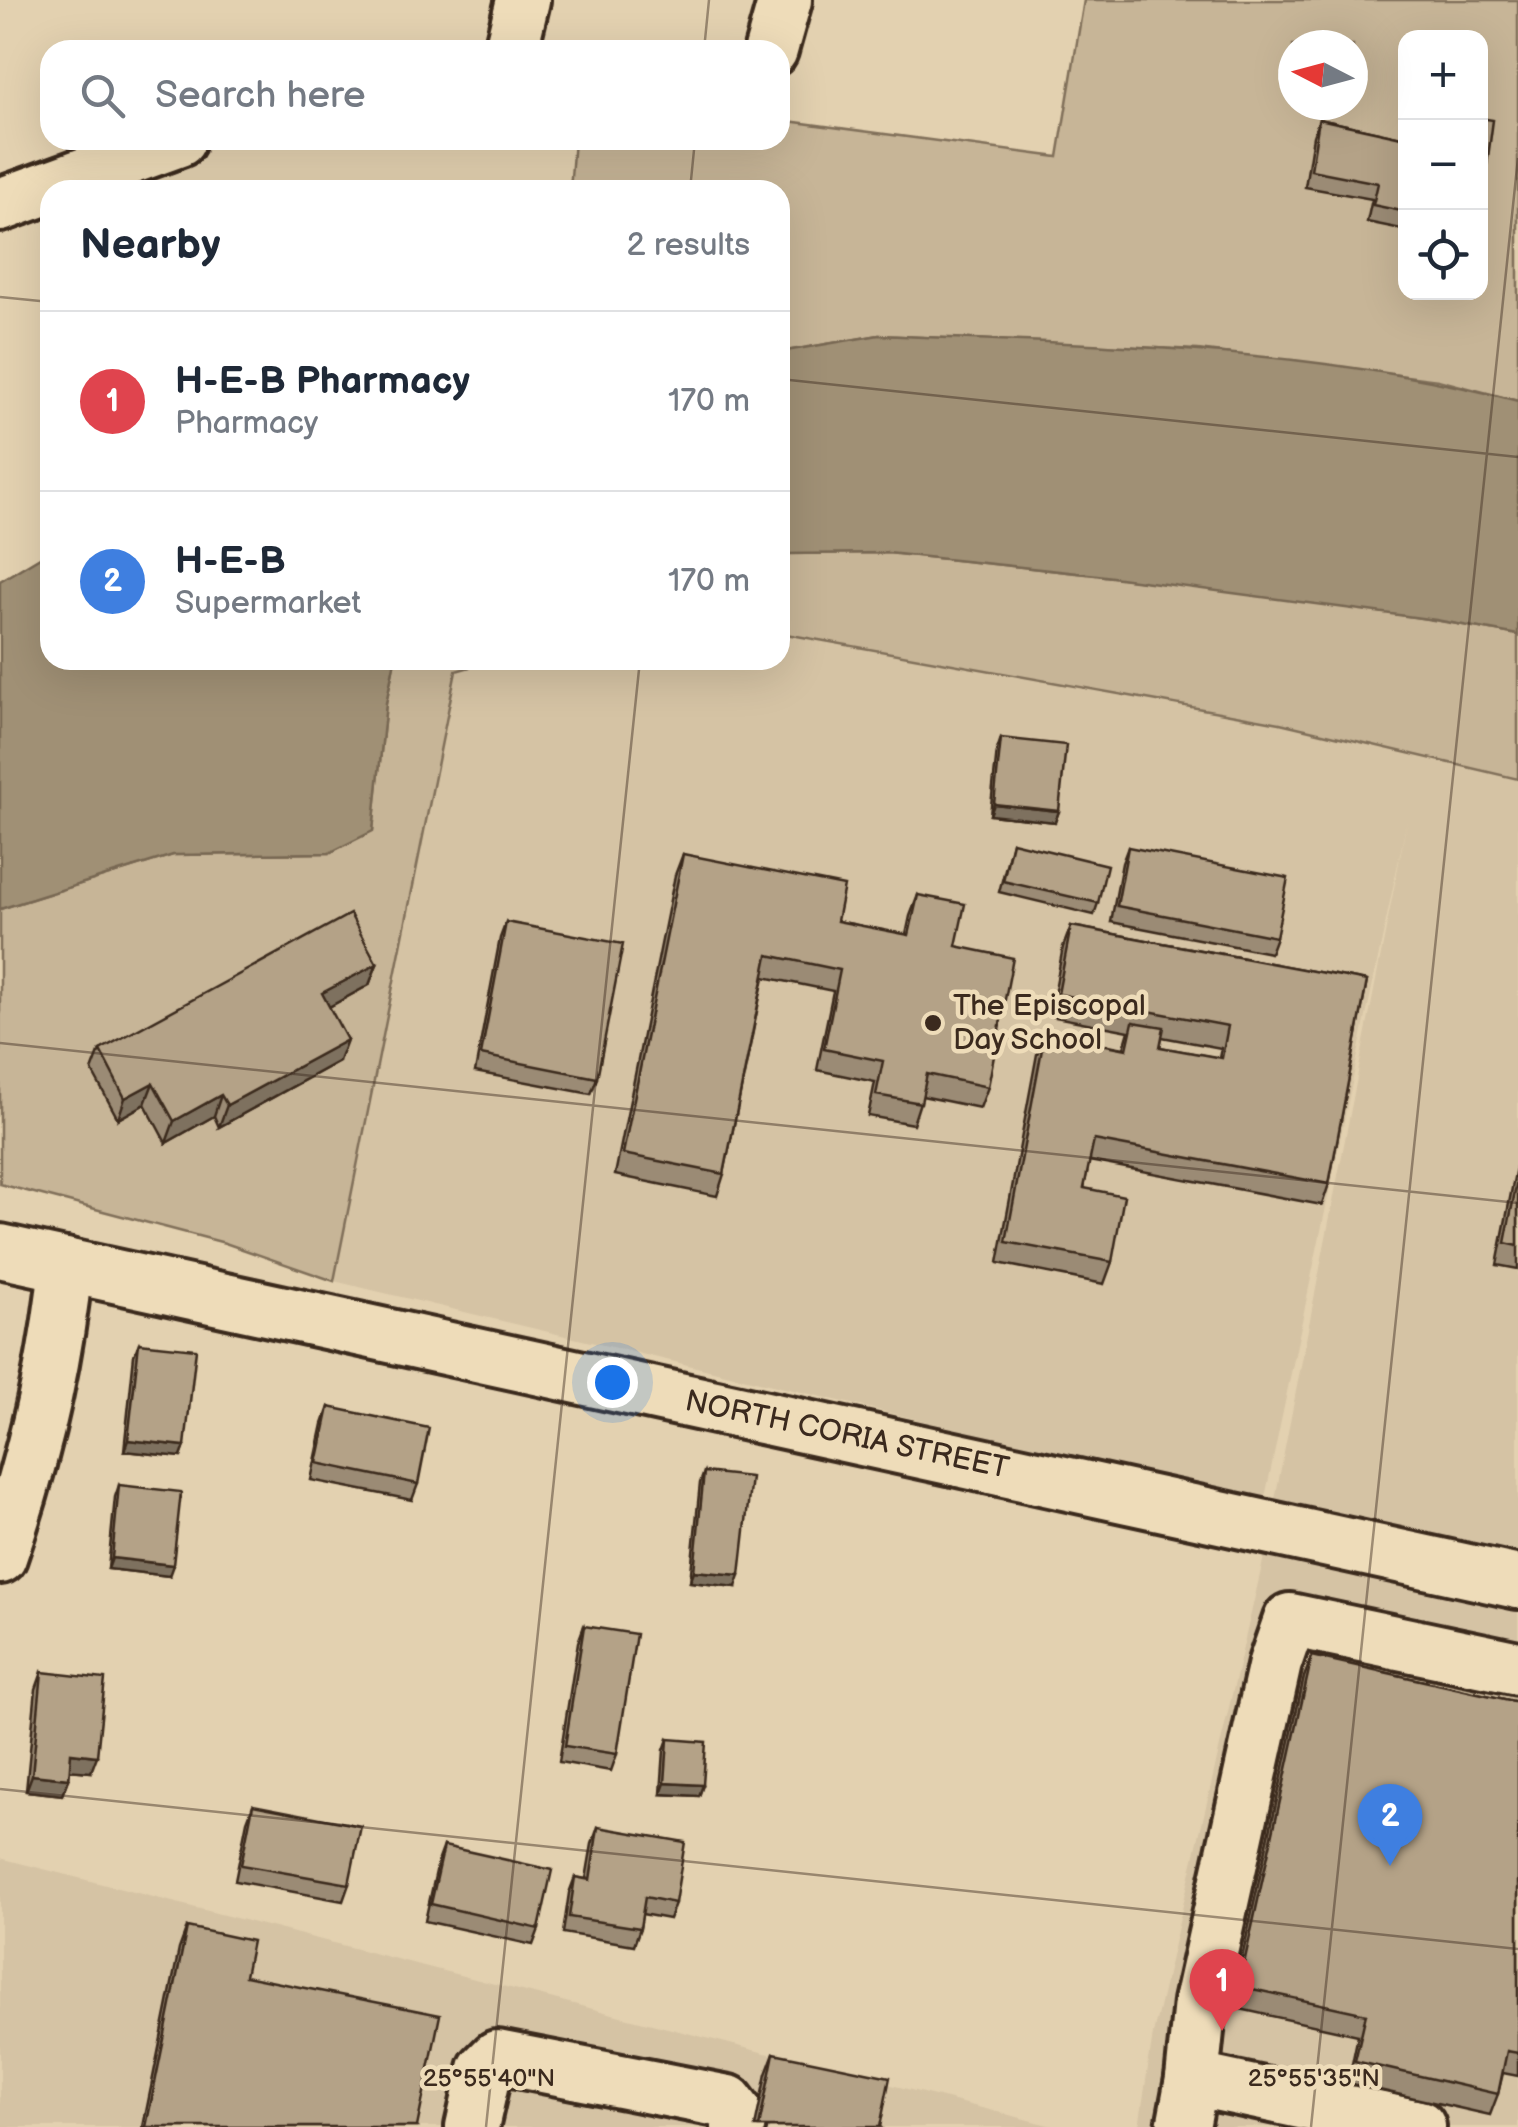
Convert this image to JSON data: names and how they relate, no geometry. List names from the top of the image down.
{
  "streets": {
    "street": ["NORTH CORIA STREET"]
  },
  "places": ["The Episcopal Day School"],
  "north": "left",
  "page": {
    "map_buttons": ["+", "−"],
    "search": "Search here",
    "heading": ["Nearby", "2 results"],
    "list": [
      {
        "mark": "1",
        "name": "H-E-B Pharmacy",
        "note": "Pharmacy",
        "value": "170 m"
      },
      {
        "mark": "2",
        "name": "H-E-B",
        "note": "Supermarket",
        "value": "170 m"
      }
    ],
    "pins": ["2", "1"]
  },
  "coordinates": ["25°55'40\"N", "25°55'35\"N"]
}
